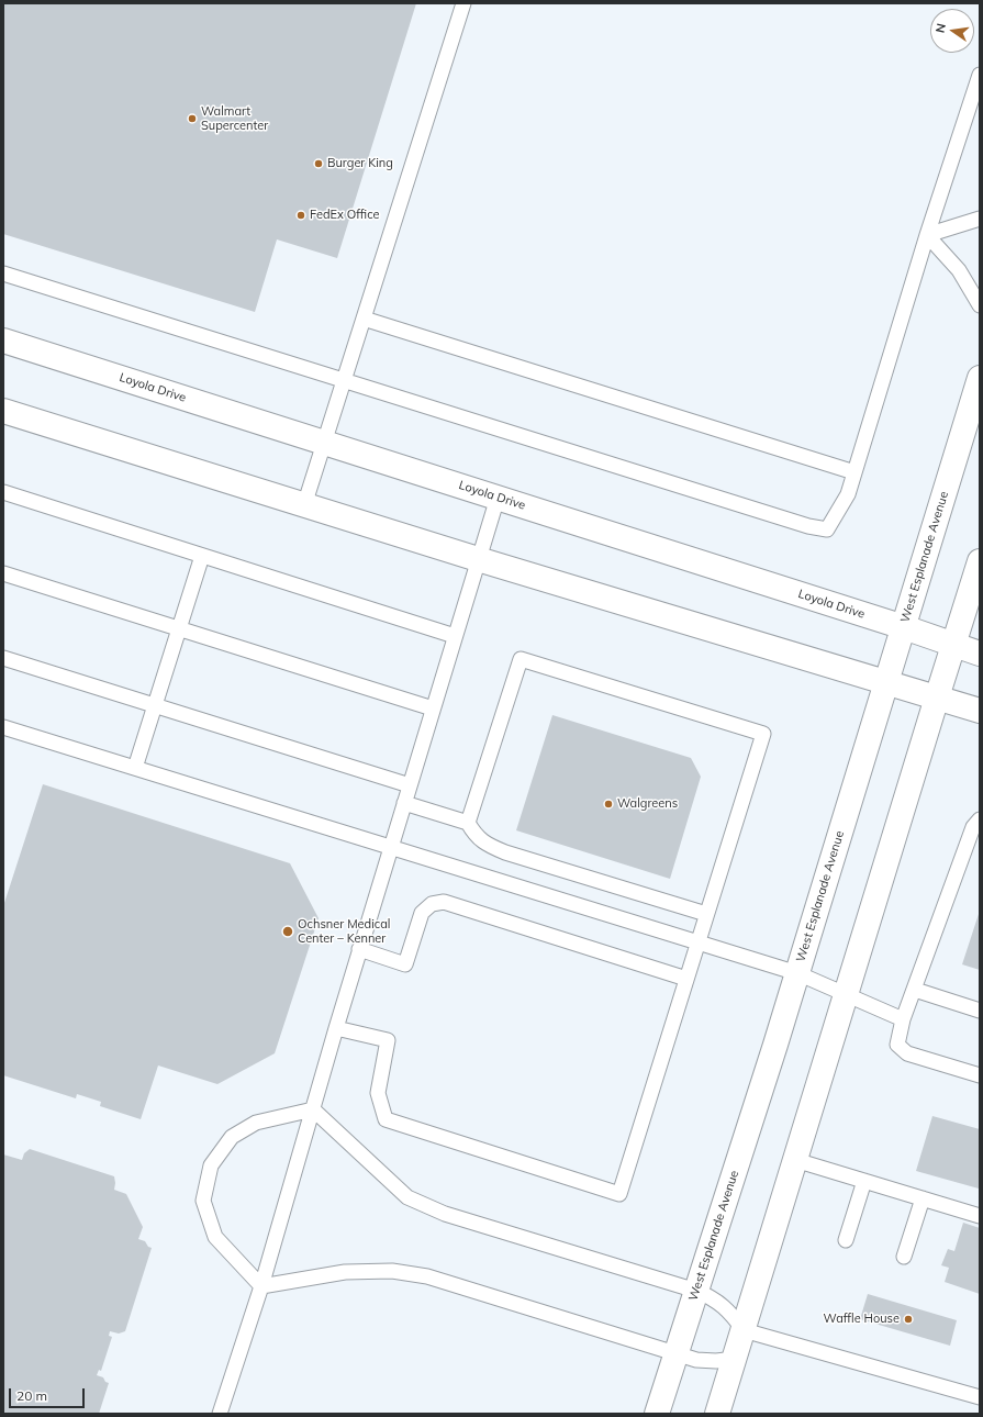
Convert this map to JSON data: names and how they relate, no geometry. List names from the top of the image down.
{
  "streets": {
    "main road": ["Loyola Drive", "West Esplanade Avenue"]
  },
  "crossings": [
    ["Loyola Drive", "West Esplanade Avenue"]
  ],
  "places": [
    "Walmart Supercenter",
    "Burger King",
    "FedEx Office",
    "Walgreens",
    "Ochsner Medical Center – Kenner",
    "Waffle House"
  ],
  "scale_bar": "20 m",
  "north": "left"
}
